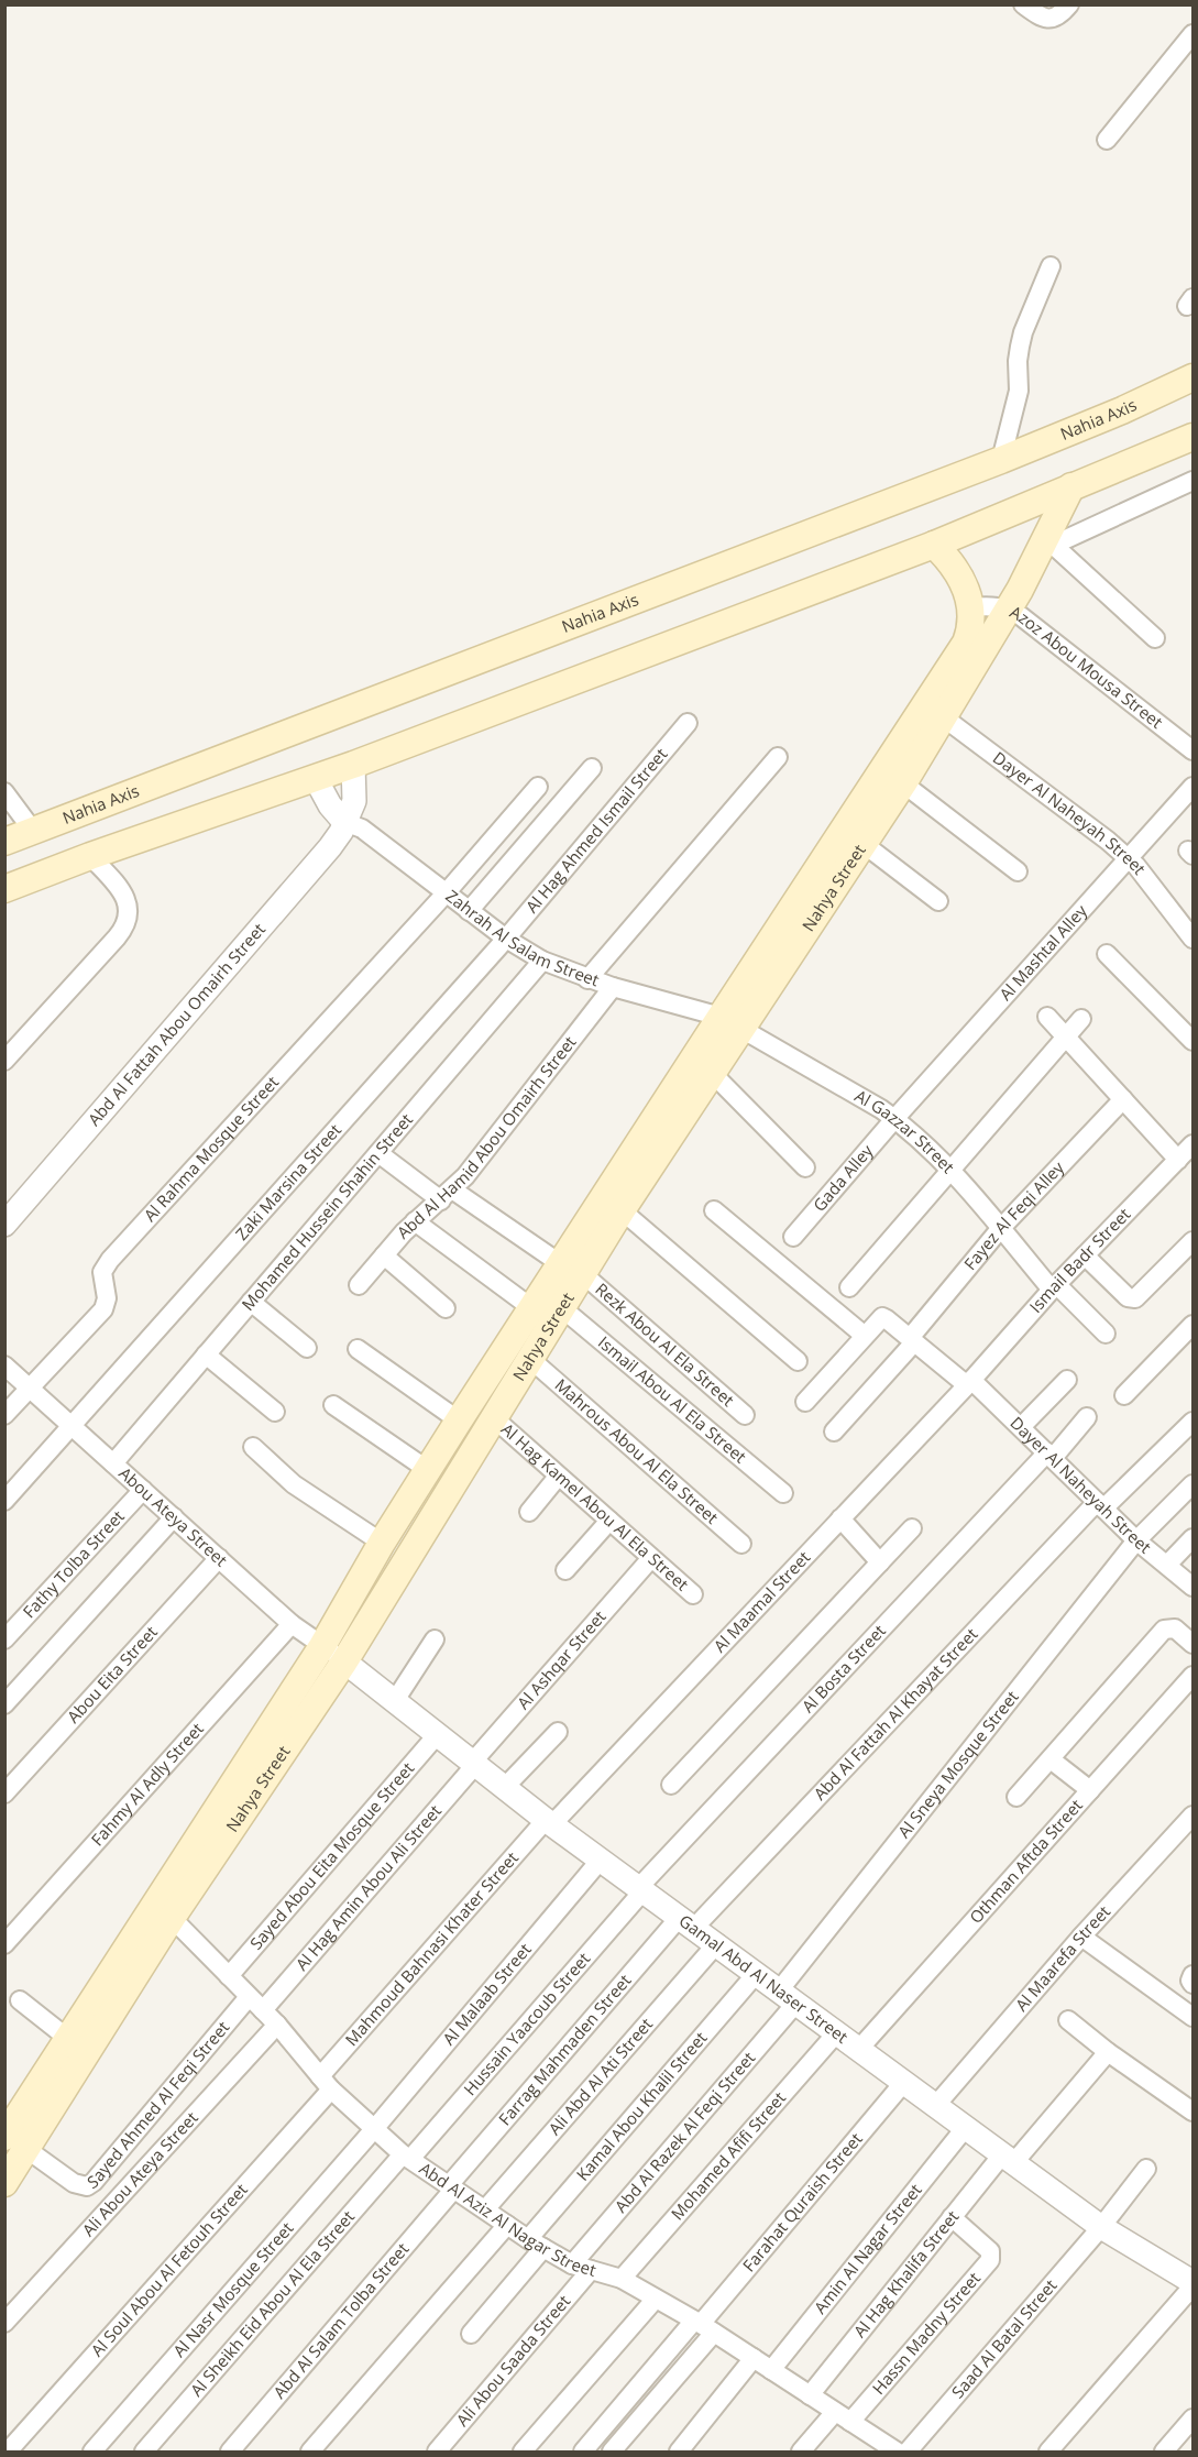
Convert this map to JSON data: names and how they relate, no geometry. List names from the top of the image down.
{
  "streets": {
    "main road": ["Nahia Axis", "Nahya Street"],
    "street": [
      "Azoz Abou Mousa Street",
      "Dayer Al Naheyah Street",
      "Al Hag Ahmed Ismail Street",
      "Zahrah Al Salam Street",
      "Al Mashtal Alley",
      "Abd Al Fattah Abou Omairh Street",
      "Al Gazzar Street",
      "Abd Al Hamid Abou Omairh Street",
      "Al Rahma Mosque Street",
      "Gada Alley",
      "Zaki Marsina Street",
      "Mohamed Hussein Shahin Street",
      "Fayez Al Feqi Alley",
      "Ismail Badr Street",
      "Rezk Abou Al Ela Street",
      "Ismail Abou Al Ela Street",
      "Mahrous Abou Al Ela Street",
      "Al Hag Kamel Abou Al Ela Street",
      "Abou Ateya Street",
      "Fathy Tolba Street",
      "Al Maamal Street",
      "Al Ashqar Street",
      "Al Bosta Street",
      "Abou Eita Street",
      "Abd Al Fattah Al Khayat Street",
      "Al Sneya Mosque Street",
      "Fahmy Al Adly Street",
      "Sayed Abou Eita Mosque Street",
      "Othman Aftda Street",
      "Al Hag Amin Abou Ali Street",
      "Mahmoud Bahnasi Khater Street",
      "Al Maarefa Street",
      "Gamal Abd Al Naser Street",
      "Al Malaab Street",
      "Hussain Yaacoub Street",
      "Farrag Mahmaden Street",
      "Ali Abd Al Ati Street",
      "Sayed Ahmed Al Feqi Street",
      "Kamal Abou Khalil Street",
      "Abd Al Razek Al Feqi Street",
      "Mohamed Afifi Street",
      "Ali Abou Ateya Street",
      "Farahat Quraish Street",
      "Abd Al Aziz Al Nagar Street",
      "Amin Al Nagar Street",
      "Al Soul Abou Al Fetouh Street",
      "Al Hag Khalifa Street",
      "Al Nasr Mosque Street",
      "Al Sheikh Eid Abou Al Ela Street",
      "Abd Al Salam Tolba Street",
      "Hassn Madny Street",
      "Saad Al Batal Street",
      "Ali Abou Saada Street"
    ]
  },
  "crossings": [
    ["Azoz Abou Mousa Street", "Nahya Street"],
    ["Dayer Al Naheyah Street", "Nahya Street"],
    ["Dayer Al Naheyah Street", "Al Mashtal Alley"],
    ["Dayer Al Naheyah Street", "Fayez Al Feqi Alley"],
    ["Dayer Al Naheyah Street", "Ismail Badr Street"],
    ["Dayer Al Naheyah Street", "Al Maamal Street"],
    ["Dayer Al Naheyah Street", "Al Bosta Street"],
    ["Dayer Al Naheyah Street", "Abd Al Fattah Al Khayat Street"],
    ["Dayer Al Naheyah Street", "Al Sneya Mosque Street"],
    ["Al Hag Ahmed Ismail Street", "Zahrah Al Salam Street"],
    ["Al Hag Ahmed Ismail Street", "Zaki Marsina Street"],
    ["Nahya Street", "Zahrah Al Salam Street"],
    ["Nahya Street", "Al Gazzar Street"],
    ["Nahya Street", "Rezk Abou Al Ela Street"],
    ["Nahya Street", "Ismail Abou Al Ela Street"],
    ["Nahya Street", "Mahrous Abou Al Ela Street"],
    ["Nahya Street", "Al Hag Kamel Abou Al Ela Street"],
    ["Nahya Street", "Abou Ateya Street"],
    ["Nahya Street", "Gamal Abd Al Naser Street"],
    ["Nahya Street", "Sayed Ahmed Al Feqi Street"],
    ["Nahya Street", "Abd Al Aziz Al Nagar Street"],
    ["Zahrah Al Salam Street", "Abd Al Fattah Abou Omairh Street"],
    ["Zahrah Al Salam Street", "Al Gazzar Street"],
    ["Zahrah Al Salam Street", "Abd Al Hamid Abou Omairh Street"],
    ["Zahrah Al Salam Street", "Al Rahma Mosque Street"],
    ["Zahrah Al Salam Street", "Zaki Marsina Street"],
    ["Zahrah Al Salam Street", "Mohamed Hussein Shahin Street"],
    ["Al Mashtal Alley", "Al Gazzar Street"],
    ["Al Mashtal Alley", "Gada Alley"],
    ["Al Gazzar Street", "Gada Alley"],
    ["Al Gazzar Street", "Fayez Al Feqi Alley"],
    ["Al Gazzar Street", "Ismail Badr Street"],
    ["Abd Al Hamid Abou Omairh Street", "Rezk Abou Al Ela Street"],
    ["Al Rahma Mosque Street", "Abou Ateya Street"],
    ["Zaki Marsina Street", "Abou Ateya Street"],
    ["Mohamed Hussein Shahin Street", "Rezk Abou Al Ela Street"],
    ["Mohamed Hussein Shahin Street", "Abou Ateya Street"],
    ["Ismail Badr Street", "Al Maamal Street"],
    ["Al Hag Kamel Abou Al Ela Street", "Al Ashqar Street"],
    ["Abou Ateya Street", "Fathy Tolba Street"],
    ["Abou Ateya Street", "Abou Eita Street"],
    ["Abou Ateya Street", "Fahmy Al Adly Street"],
    ["Abou Ateya Street", "Gamal Abd Al Naser Street"],
    ["Al Maamal Street", "Mahmoud Bahnasi Khater Street"],
    ["Al Maamal Street", "Gamal Abd Al Naser Street"],
    ["Al Ashqar Street", "Al Hag Amin Abou Ali Street"],
    ["Al Ashqar Street", "Gamal Abd Al Naser Street"],
    ["Al Bosta Street", "Gamal Abd Al Naser Street"],
    ["Al Bosta Street", "Hussain Yaacoub Street"],
    ["Abd Al Fattah Al Khayat Street", "Gamal Abd Al Naser Street"],
    ["Abd Al Fattah Al Khayat Street", "Farrag Mahmaden Street"],
    ["Al Sneya Mosque Street", "Gamal Abd Al Naser Street"],
    ["Al Sneya Mosque Street", "Abd Al Razek Al Feqi Street"],
    ["Sayed Abou Eita Mosque Street", "Gamal Abd Al Naser Street"],
    ["Sayed Abou Eita Mosque Street", "Abd Al Aziz Al Nagar Street"],
    ["Othman Aftda Street", "Gamal Abd Al Naser Street"],
    ["Al Hag Amin Abou Ali Street", "Gamal Abd Al Naser Street"],
    ["Al Hag Amin Abou Ali Street", "Abd Al Aziz Al Nagar Street"],
    ["Mahmoud Bahnasi Khater Street", "Gamal Abd Al Naser Street"],
    ["Mahmoud Bahnasi Khater Street", "Abd Al Aziz Al Nagar Street"],
    ["Mahmoud Bahnasi Khater Street", "Al Soul Abou Al Fetouh Street"],
    ["Al Maarefa Street", "Gamal Abd Al Naser Street"],
    ["Gamal Abd Al Naser Street", "Al Malaab Street"],
    ["Gamal Abd Al Naser Street", "Hussain Yaacoub Street"],
    ["Gamal Abd Al Naser Street", "Farrag Mahmaden Street"],
    ["Gamal Abd Al Naser Street", "Ali Abd Al Ati Street"],
    ["Gamal Abd Al Naser Street", "Kamal Abou Khalil Street"],
    ["Gamal Abd Al Naser Street", "Abd Al Razek Al Feqi Street"],
    ["Gamal Abd Al Naser Street", "Mohamed Afifi Street"],
    ["Gamal Abd Al Naser Street", "Farahat Quraish Street"],
    ["Gamal Abd Al Naser Street", "Amin Al Nagar Street"],
    ["Gamal Abd Al Naser Street", "Al Hag Khalifa Street"],
    ["Gamal Abd Al Naser Street", "Saad Al Batal Street"],
    ["Al Malaab Street", "Abd Al Aziz Al Nagar Street"],
    ["Al Malaab Street", "Al Nasr Mosque Street"],
    ["Hussain Yaacoub Street", "Abd Al Aziz Al Nagar Street"],
    ["Hussain Yaacoub Street", "Al Sheikh Eid Abou Al Ela Street"],
    ["Farrag Mahmaden Street", "Abd Al Aziz Al Nagar Street"],
    ["Farrag Mahmaden Street", "Abd Al Salam Tolba Street"],
    ["Ali Abd Al Ati Street", "Abd Al Aziz Al Nagar Street"],
    ["Sayed Ahmed Al Feqi Street", "Abd Al Aziz Al Nagar Street"],
    ["Kamal Abou Khalil Street", "Abd Al Aziz Al Nagar Street"],
    ["Abd Al Razek Al Feqi Street", "Abd Al Aziz Al Nagar Street"],
    ["Mohamed Afifi Street", "Abd Al Aziz Al Nagar Street"],
    ["Ali Abou Ateya Street", "Abd Al Aziz Al Nagar Street"],
    ["Farahat Quraish Street", "Abd Al Aziz Al Nagar Street"],
    ["Abd Al Aziz Al Nagar Street", "Amin Al Nagar Street"],
    ["Abd Al Aziz Al Nagar Street", "Al Soul Abou Al Fetouh Street"],
    ["Abd Al Aziz Al Nagar Street", "Al Hag Khalifa Street"],
    ["Abd Al Aziz Al Nagar Street", "Al Nasr Mosque Street"],
    ["Abd Al Aziz Al Nagar Street", "Al Sheikh Eid Abou Al Ela Street"],
    ["Abd Al Aziz Al Nagar Street", "Abd Al Salam Tolba Street"],
    ["Abd Al Aziz Al Nagar Street", "Hassn Madny Street"],
    ["Abd Al Aziz Al Nagar Street", "Ali Abou Saada Street"],
    ["Al Hag Khalifa Street", "Hassn Madny Street"]
  ]
}
